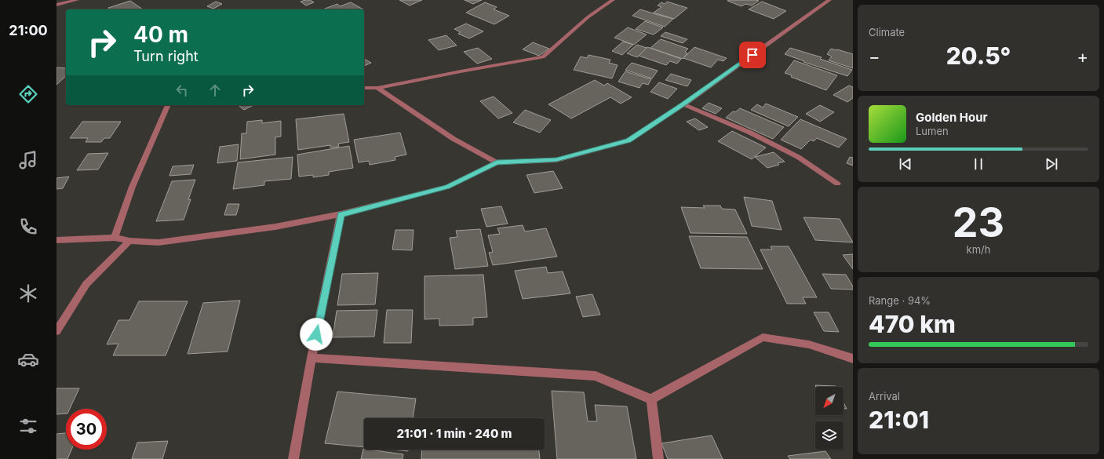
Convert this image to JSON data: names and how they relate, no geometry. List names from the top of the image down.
{
  "north": "bottom left",
  "page": {
    "tabs": "21:00",
    "tile": [
      "Climate",
      ["23", "km/h"],
      ["Range · 94%", "470 km"],
      ["Arrival", "21:01"]
    ],
    "turn": ["40 m", "Turn right"],
    "heat": ["−", "20.5°", "+"],
    "song": ["Golden Hour", "Lumen"],
    "limit": "30",
    "trip": "21:01 · 1 min · 240 m"
  }
}
